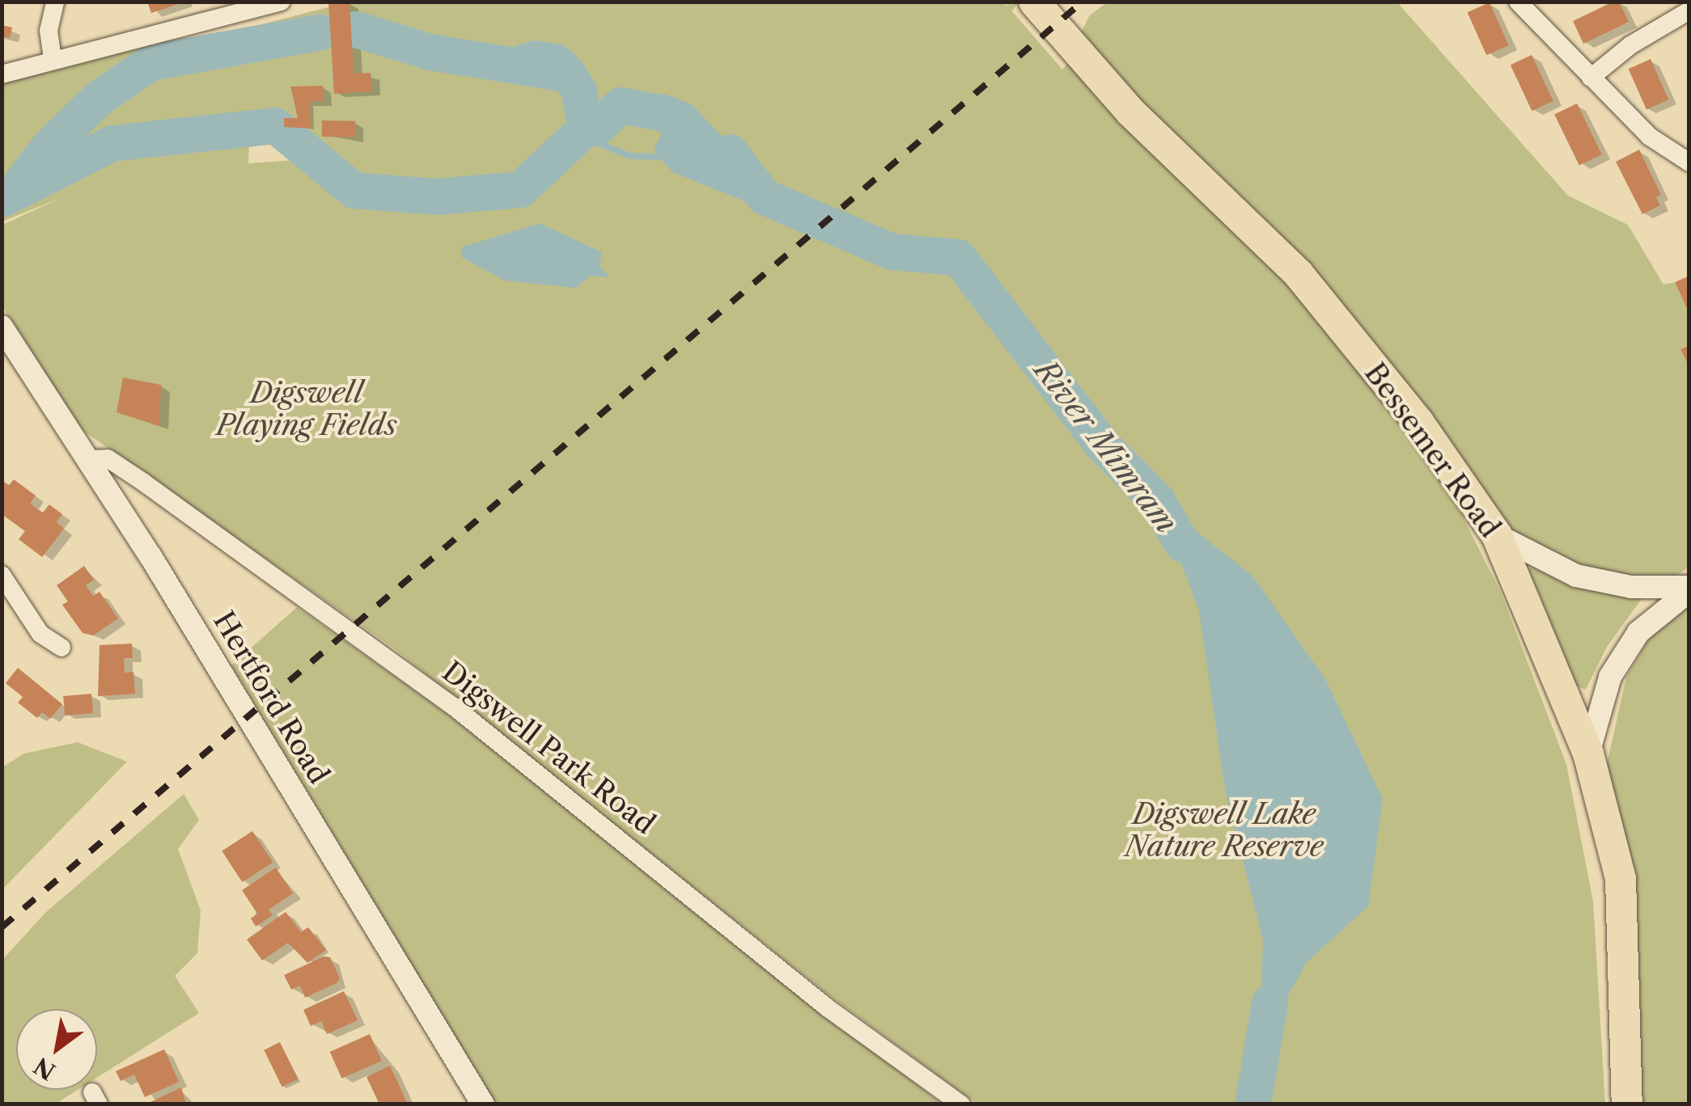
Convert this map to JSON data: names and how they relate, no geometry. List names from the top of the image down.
{
  "streets": {
    "main road": ["Bessemer Road"],
    "street": ["Hertford Road", "Digswell Park Road"]
  },
  "crossings": [
    ["Hertford Road", "Digswell Park Road"]
  ],
  "water": ["River Mimram"],
  "parks": ["Digswell Playing Fields", "Digswell Lake Nature Reserve"],
  "north": "bottom left"
}
